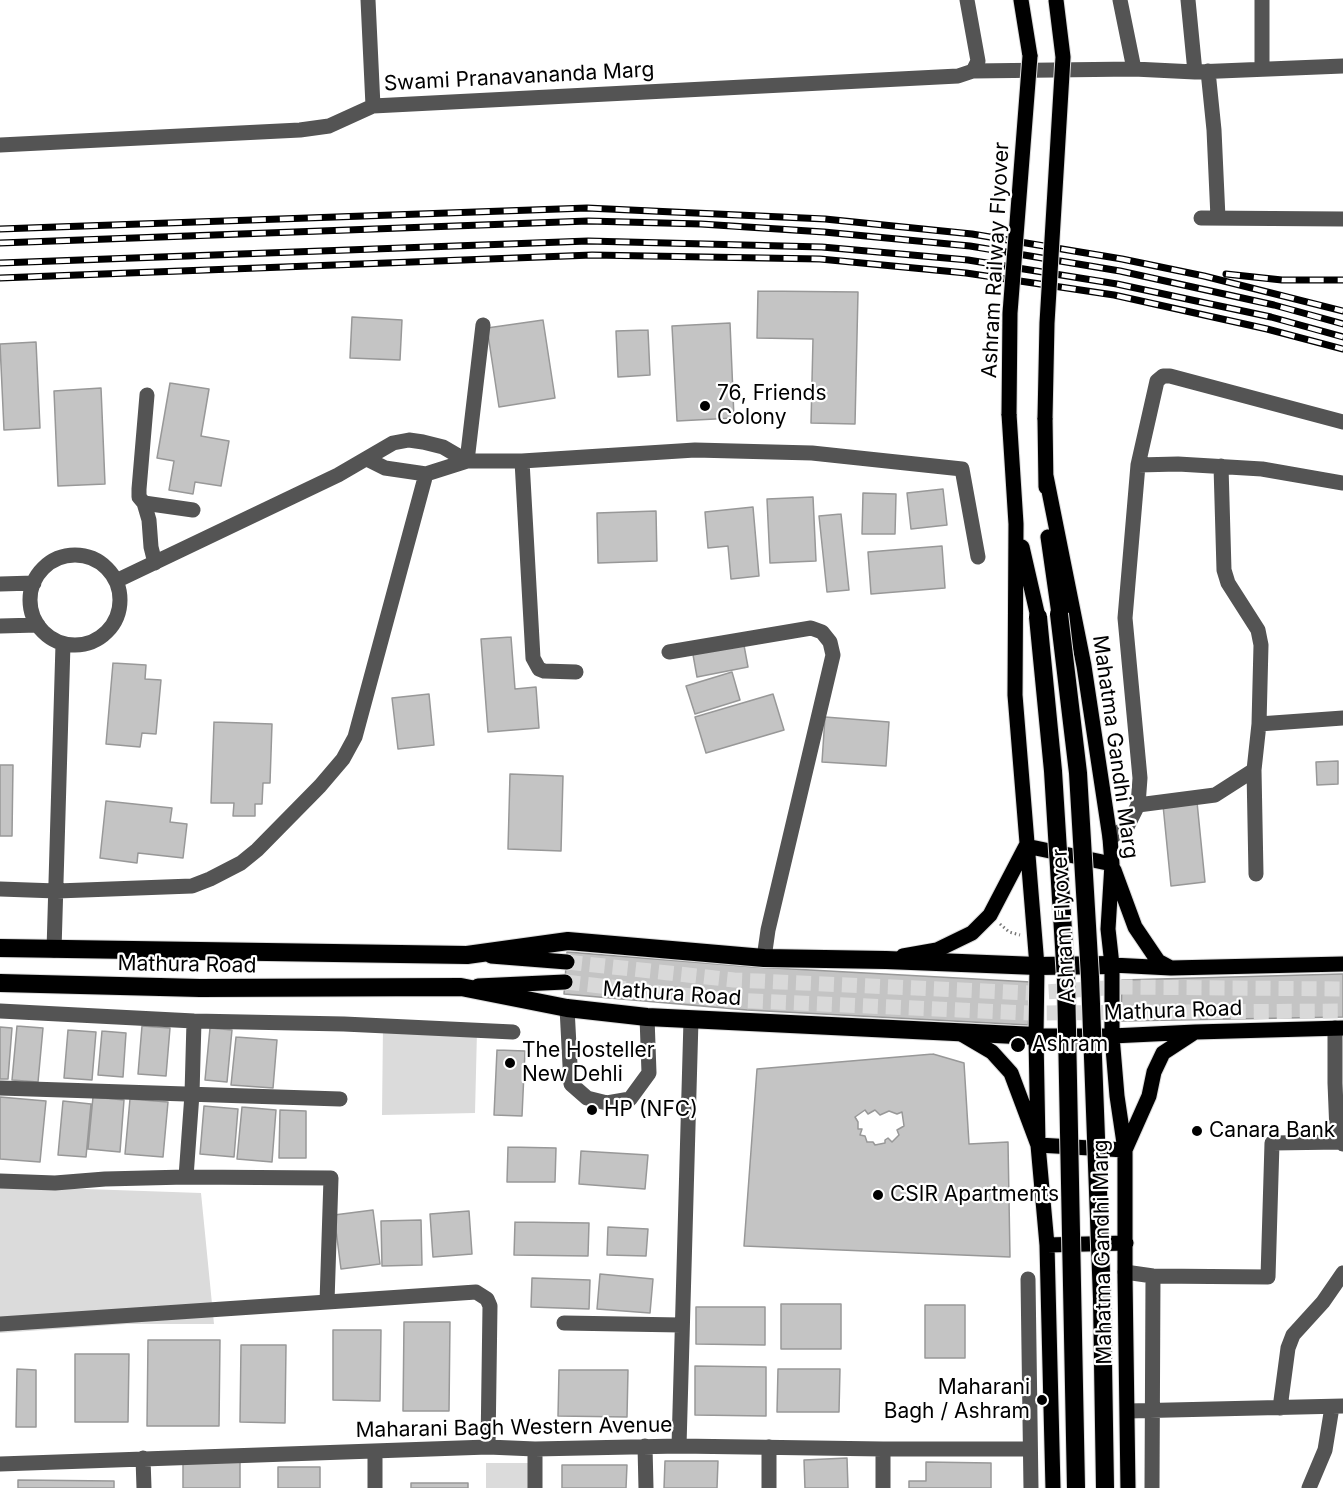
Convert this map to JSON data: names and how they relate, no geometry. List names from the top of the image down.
{
  "streets": {
    "highway": ["Ashram Flyover", "Mathura Road"],
    "main road": ["Ashram Railway Flyover", "Mahatma Gandhi Marg"],
    "street": ["Swami Pranavananda Marg", "Maharani Bagh Western Avenue"]
  },
  "crossings": [
    ["Mahatma Gandhi Marg", "Mathura Road"]
  ],
  "places": [
    "76, Friends Colony",
    "Ashram",
    "The Hosteller New Dehli",
    "HP (NFC)",
    "Canara Bank",
    "CSIR Apartments",
    "Maharani Bagh / Ashram"
  ]
}
